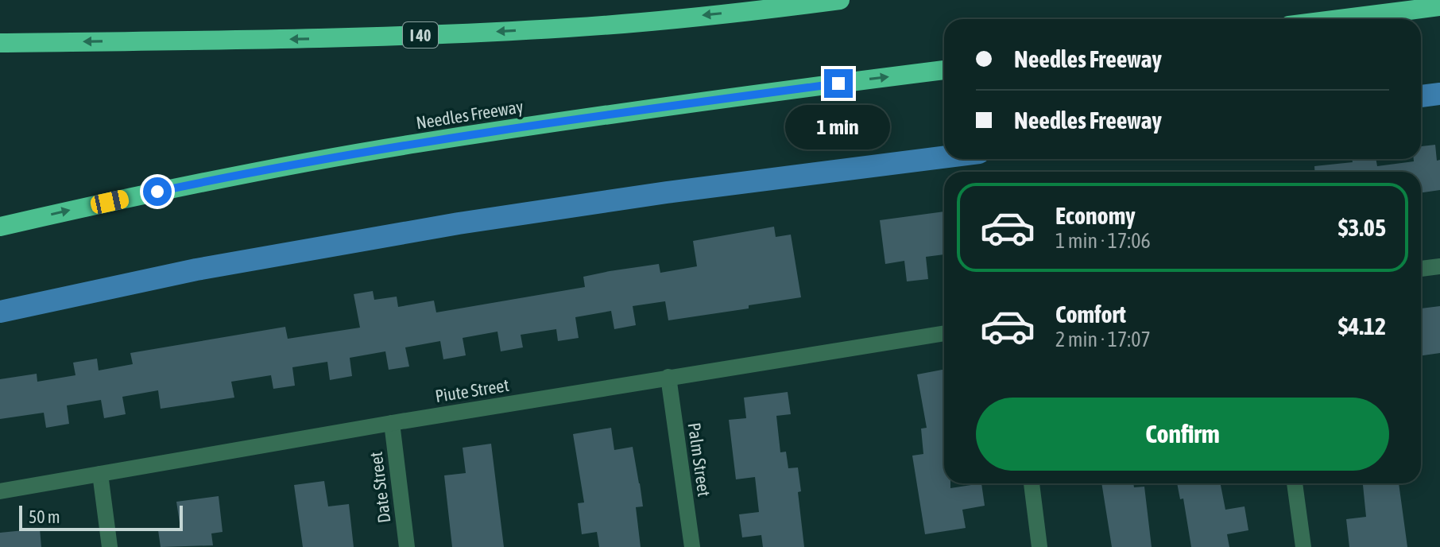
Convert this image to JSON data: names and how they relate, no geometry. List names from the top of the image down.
{
  "streets": {
    "highway": ["I 40", "Needles Freeway"],
    "street": ["Piute Street", "Palm Street", "Date Street"]
  },
  "crossings": [
    ["Piute Street", "Palm Street"],
    ["Piute Street", "Date Street"]
  ],
  "scale_bar": "50 m",
  "page": {
    "banner": ["Needles Freeway", "Needles Freeway"],
    "bubble": "1 min",
    "list": [
      {
        "name": "Economy",
        "note": "1 min · 17:06",
        "value": "$3.05"
      },
      {
        "name": "Comfort",
        "note": "2 min · 17:07",
        "value": "$4.12"
      }
    ],
    "buttons": "Confirm",
    "scale": "50 m"
  }
}
